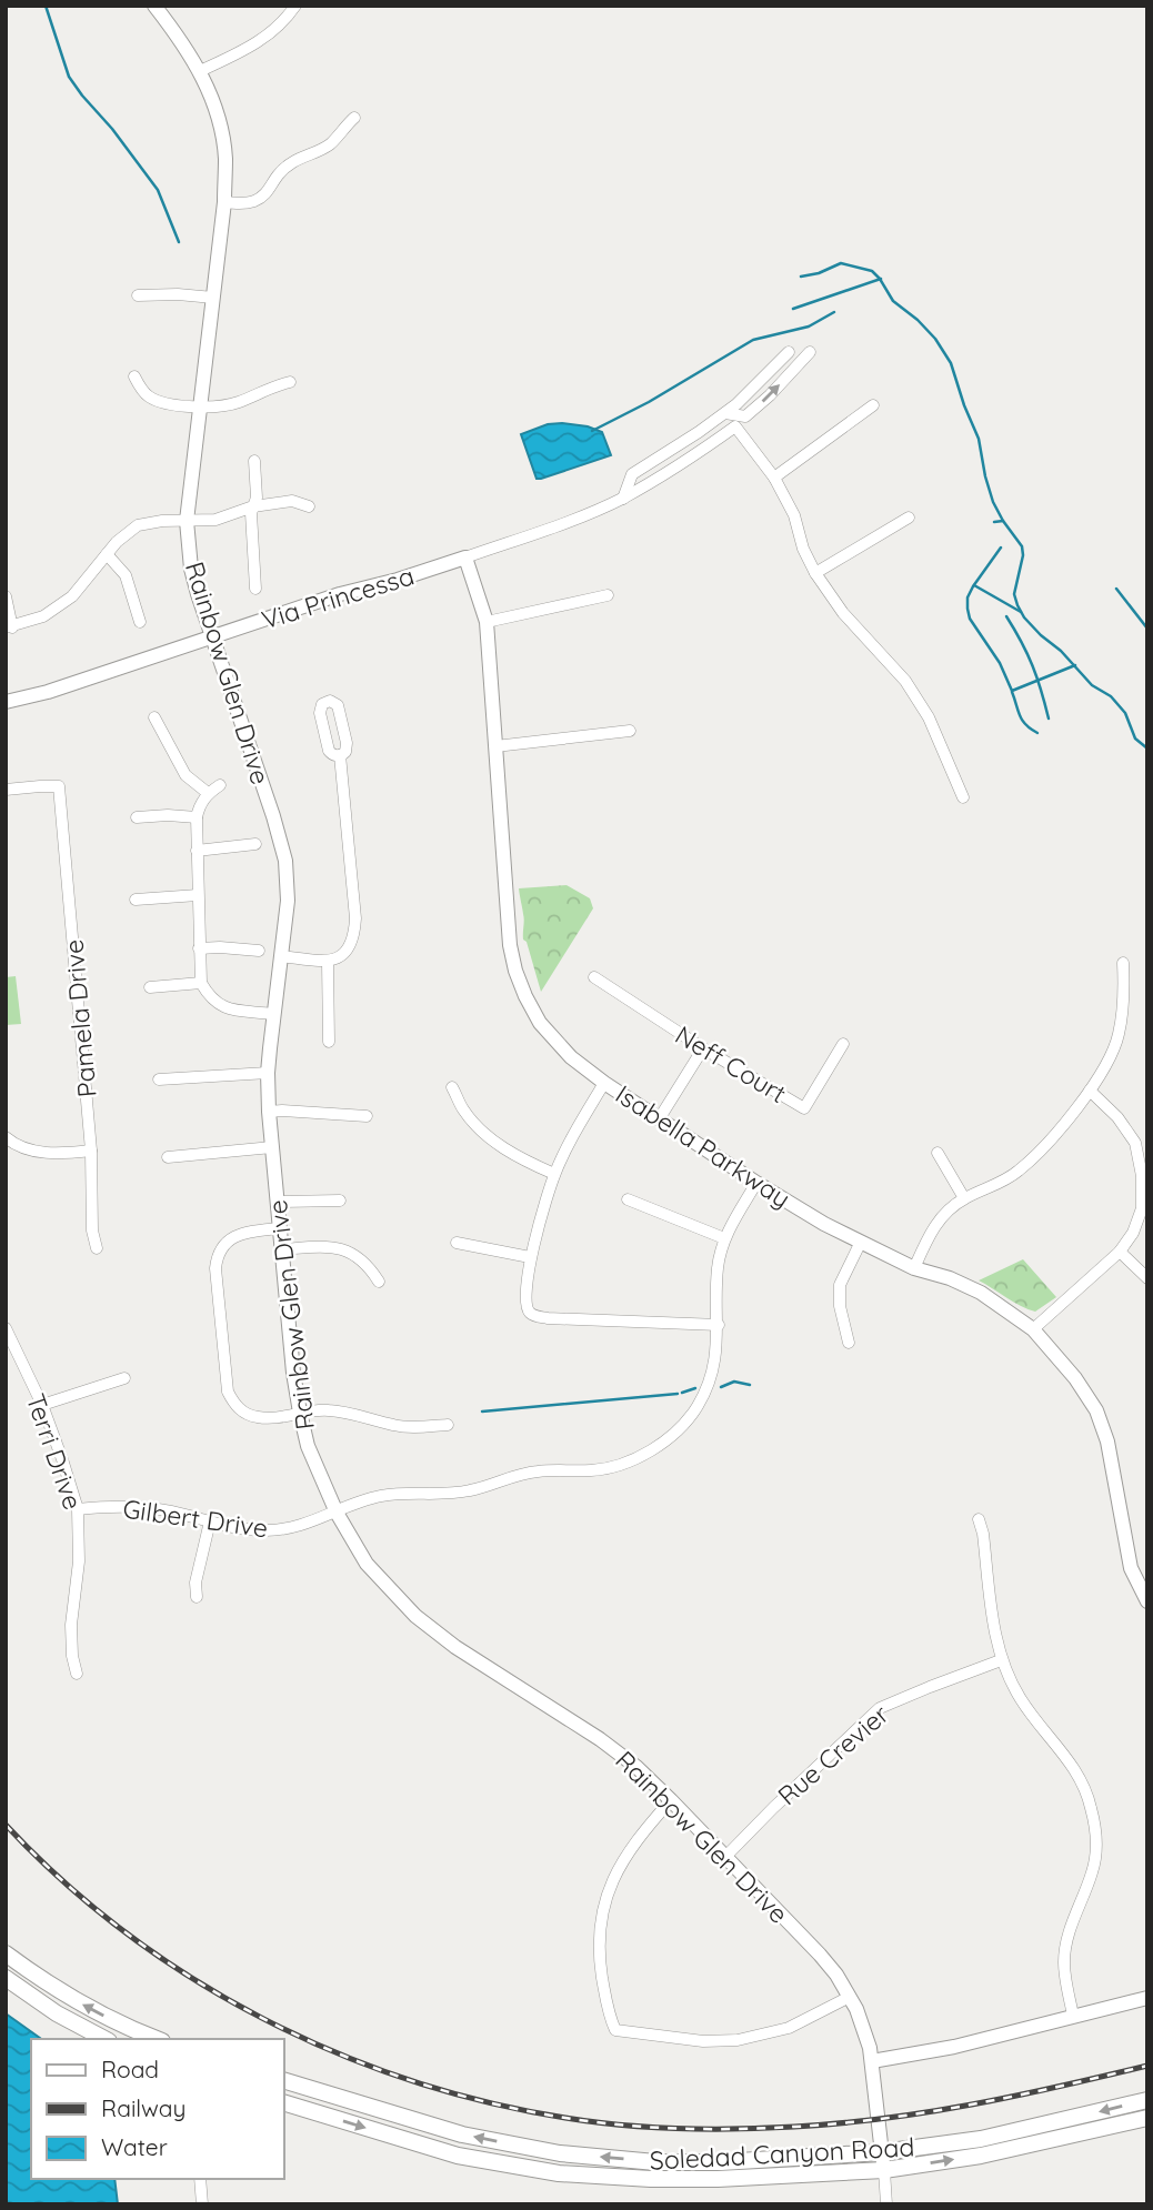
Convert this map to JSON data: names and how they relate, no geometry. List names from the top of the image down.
{
  "streets": {
    "main road": ["Soledad Canyon Road"],
    "street": [
      "Via Princessa",
      "Rainbow Glen Drive",
      "Pamela Drive",
      "Neff Court",
      "Isabella Parkway",
      "Terri Drive",
      "Gilbert Drive",
      "Rue Crevier"
    ]
  },
  "crossings": [
    ["Via Princessa", "Rainbow Glen Drive"],
    ["Via Princessa", "Isabella Parkway"],
    ["Rainbow Glen Drive", "Gilbert Drive"],
    ["Rainbow Glen Drive", "Rue Crevier"],
    ["Rainbow Glen Drive", "Soledad Canyon Road"],
    ["Isabella Parkway", "Gilbert Drive"],
    ["Terri Drive", "Gilbert Drive"]
  ],
  "legend": ["Road", "Railway", "Water"]
}
